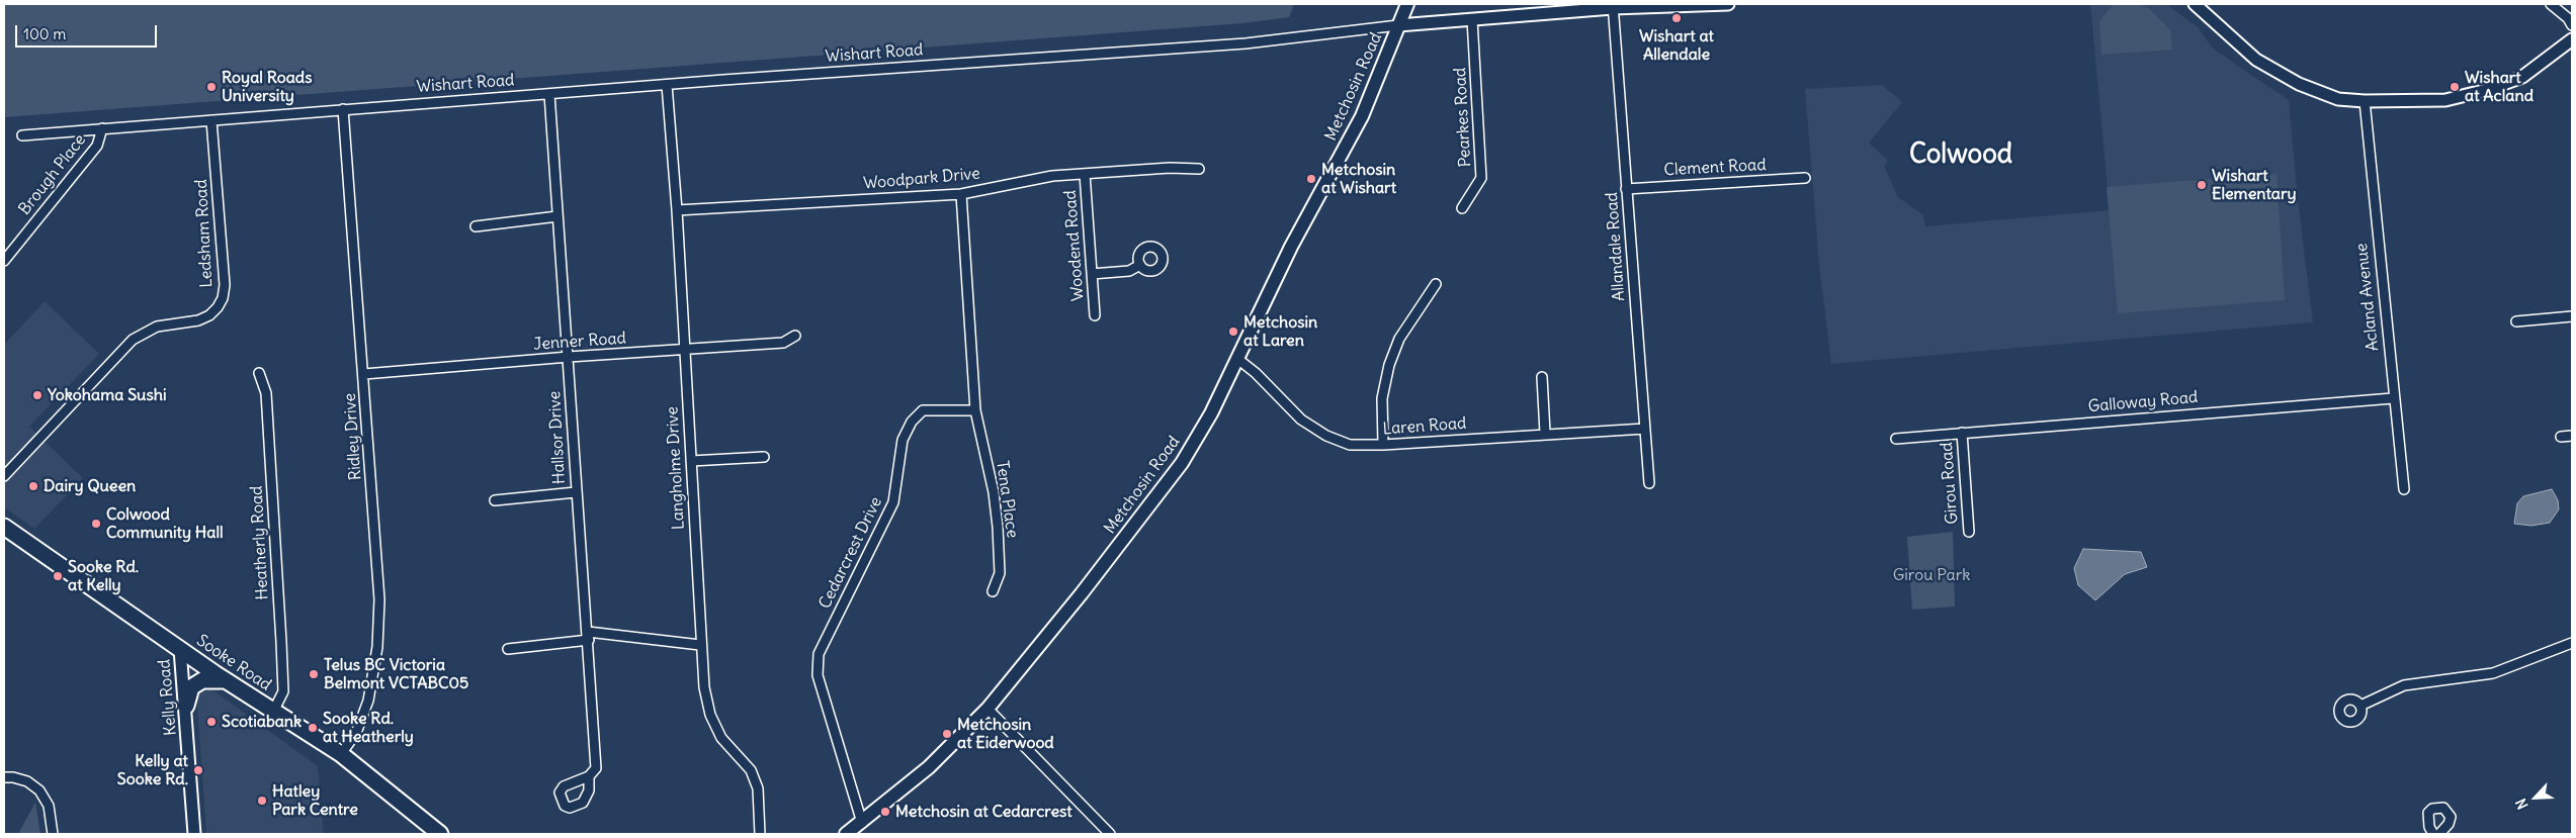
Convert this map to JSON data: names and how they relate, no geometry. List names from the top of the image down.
{
  "streets": {
    "main road": ["Metchosin Road", "Sooke Road"],
    "street": [
      "Wishart Road",
      "Pearkes Road",
      "Clement Road",
      "Brough Place",
      "Woodpark Drive",
      "Ledsham Road",
      "Woodend Road",
      "Allandale Road",
      "Acland Avenue",
      "Jenner Road",
      "Galloway Road",
      "Laren Road",
      "Ridley Drive",
      "Hallsor Drive",
      "Langholme Drive",
      "Girou Road",
      "Tena Place",
      "Heatherly Road",
      "Cedarcrest Drive",
      "Kelly Road"
    ]
  },
  "crossings": [
    ["Wishart Road", "Metchosin Road"],
    ["Wishart Road", "Pearkes Road"],
    ["Wishart Road", "Brough Place"],
    ["Wishart Road", "Ledsham Road"],
    ["Wishart Road", "Allandale Road"],
    ["Wishart Road", "Ridley Drive"],
    ["Wishart Road", "Hallsor Drive"],
    ["Wishart Road", "Langholme Drive"],
    ["Metchosin Road", "Laren Road"],
    ["Metchosin Road", "Cedarcrest Drive"],
    ["Clement Road", "Allandale Road"],
    ["Woodpark Drive", "Woodend Road"],
    ["Woodpark Drive", "Langholme Drive"],
    ["Allandale Road", "Laren Road"],
    ["Acland Avenue", "Galloway Road"],
    ["Jenner Road", "Ridley Drive"],
    ["Jenner Road", "Hallsor Drive"],
    ["Jenner Road", "Langholme Drive"],
    ["Galloway Road", "Girou Road"],
    ["Ridley Drive", "Sooke Road"],
    ["Tena Place", "Cedarcrest Drive"],
    ["Heatherly Road", "Sooke Road"],
    ["Sooke Road", "Kelly Road"]
  ],
  "districts": ["Colwood"],
  "parks": ["Girou Park"],
  "places": [
    "Wishart at Allendale",
    "Royal Roads University",
    "Wishart at Acland",
    "Metchosin at Wishart",
    "Wishart Elementary",
    "Metchosin at Laren",
    "Yokohama Sushi",
    "Dairy Queen",
    "Colwood Community Hall",
    "Sooke Rd. at Kelly",
    "Telus BC Victoria Belmont VCTABC05",
    "Scotiabank",
    "Sooke Rd. at Heatherly",
    "Metchosin at Eiderwood",
    "Kelly at Sooke Rd.",
    "Hatley Park Centre",
    "Metchosin at Cedarcrest"
  ],
  "scale_bar": "100 m",
  "north": "bottom left"
}
